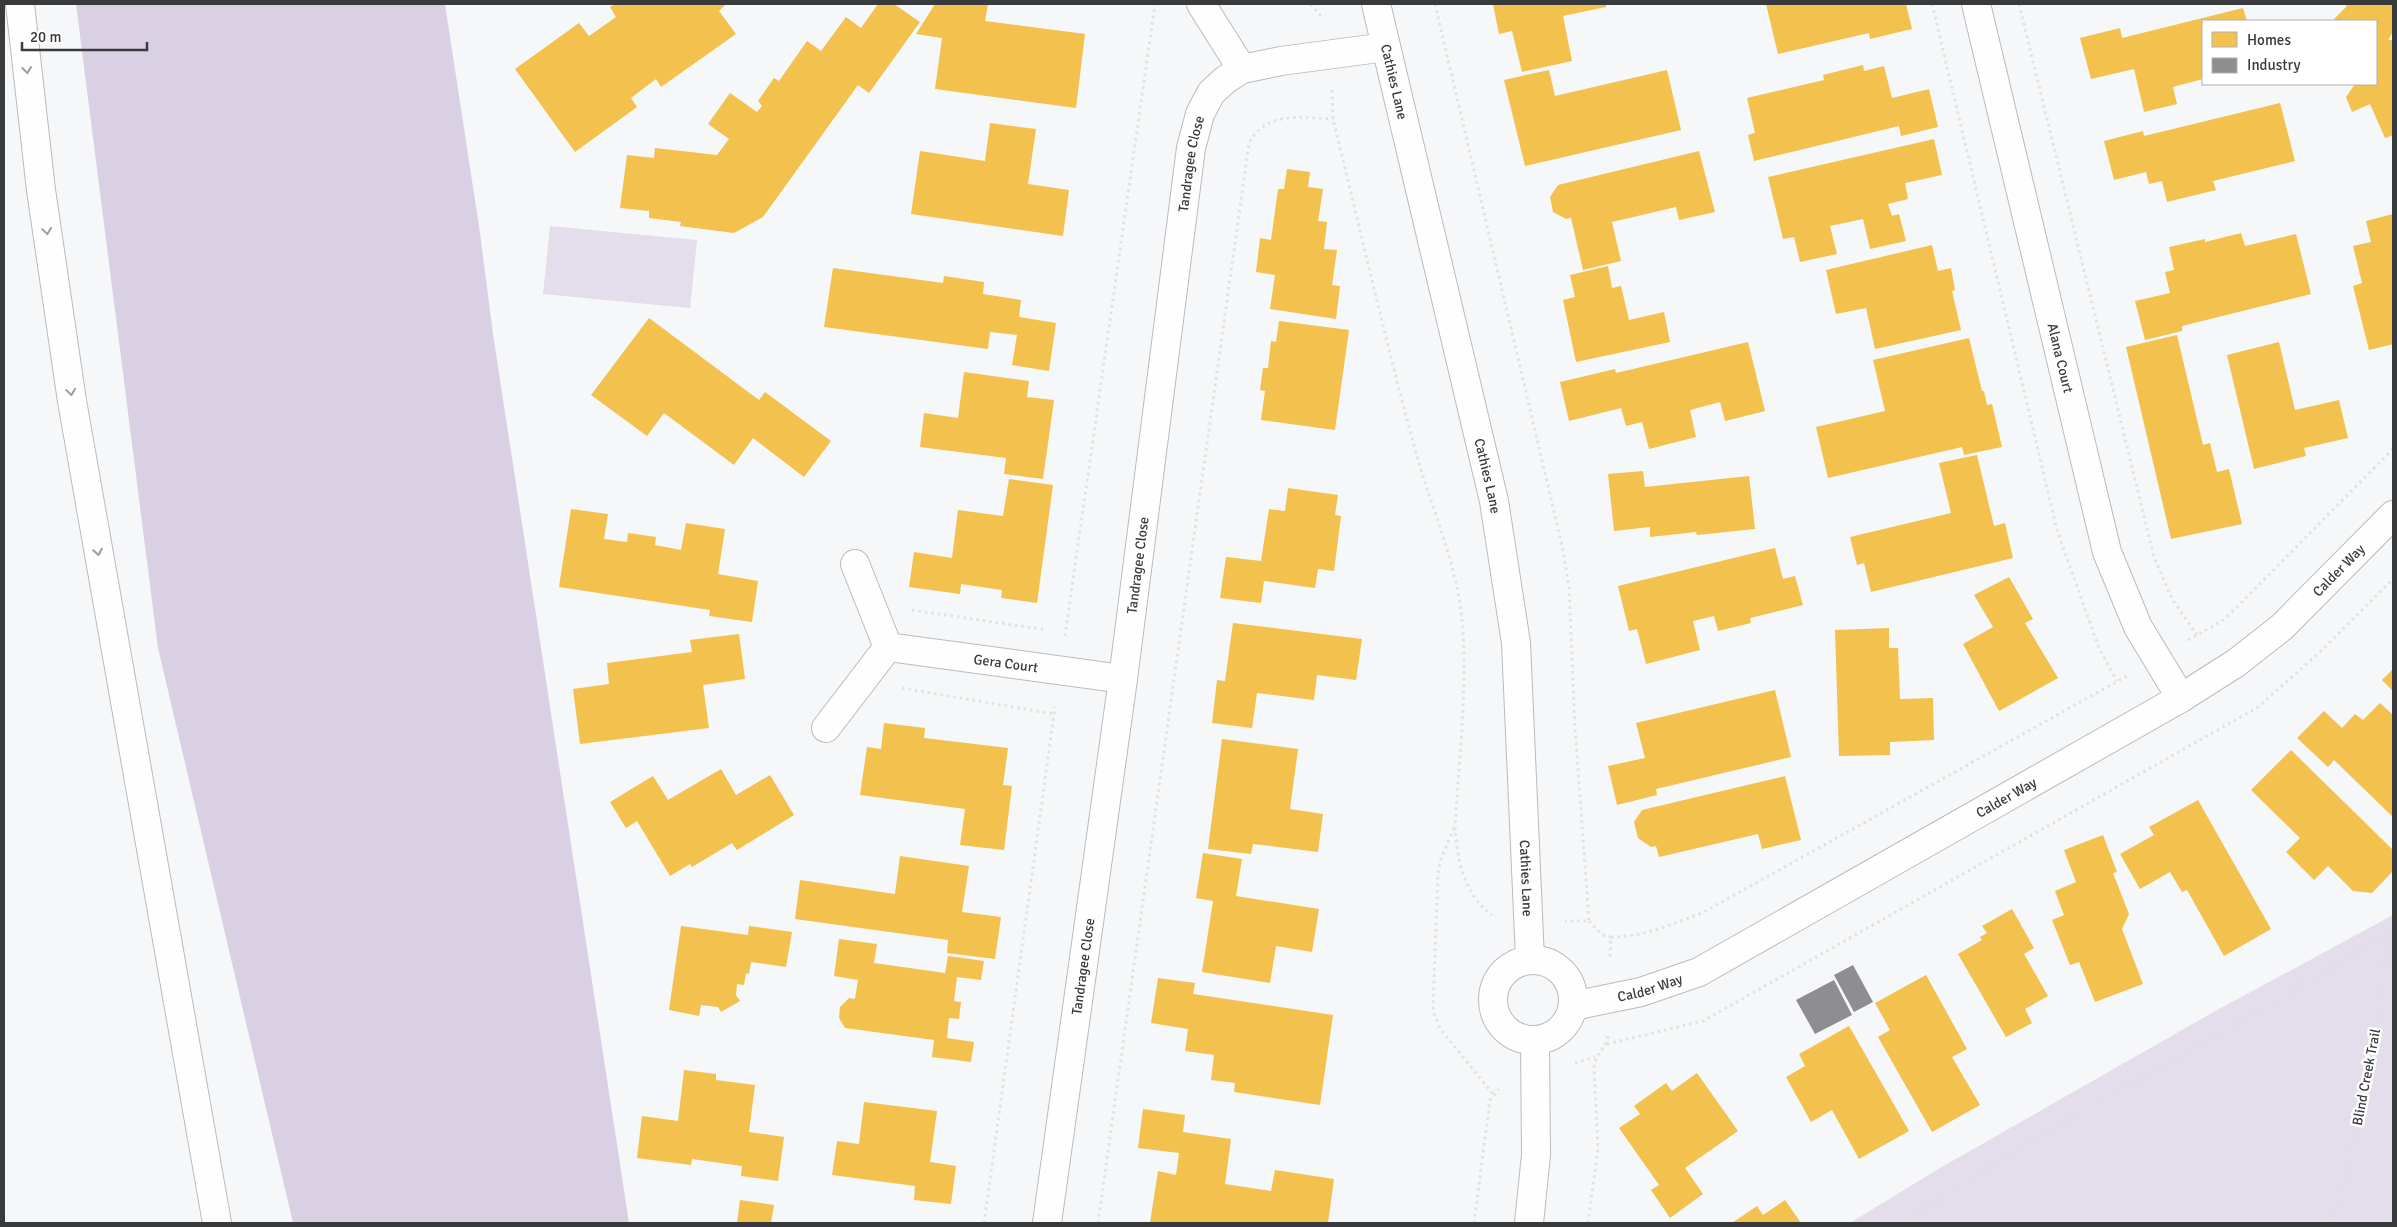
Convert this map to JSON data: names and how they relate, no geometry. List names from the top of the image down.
{
  "streets": {
    "main road": [
      "Cathies Lane",
      "Tandragee Close",
      "Alana Court",
      "Calder Way",
      "Gera Court"
    ],
    "path": ["Blind Creek Trail"]
  },
  "crossings": [
    ["Cathies Lane", "Tandragee Close"],
    ["Cathies Lane", "Calder Way"],
    ["Tandragee Close", "Gera Court"],
    ["Alana Court", "Calder Way"]
  ],
  "legend": ["Homes", "Industry"],
  "scale_bar": "20 m"
}
